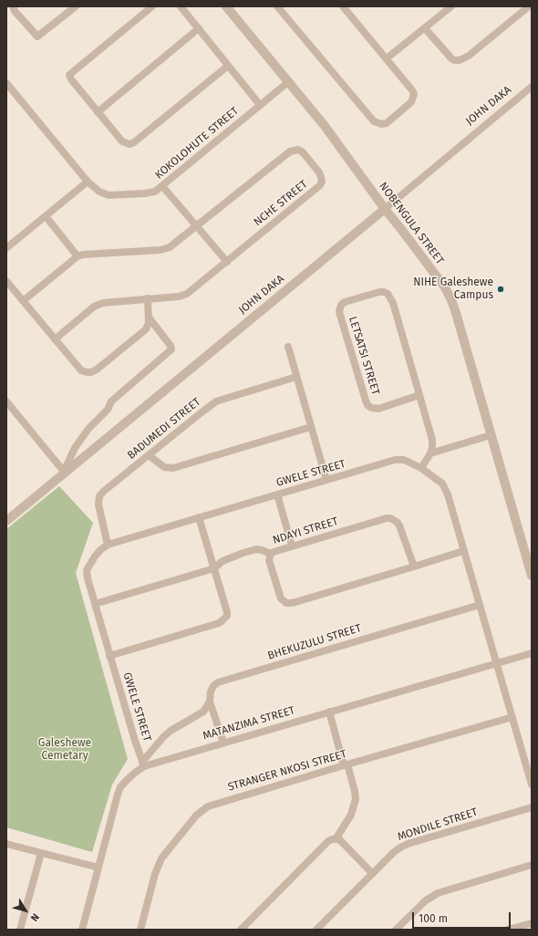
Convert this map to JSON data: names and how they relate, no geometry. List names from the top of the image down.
{
  "streets": {
    "street": [
      "JOHN DAKA",
      "KOKOLOHUTE STREET",
      "NCHE STREET",
      "NOBENGULA STREET",
      "LETSATSI STREET",
      "BADUMEDI STREET",
      "GWELE STREET",
      "NDAYI STREET",
      "BHEKUZULU STREET",
      "MATANZIMA STREET",
      "STRANGER NKOSI STREET",
      "MONDILE STREET"
    ]
  },
  "crossings": [
    ["JOHN DAKA", "NOBENGULA STREET"],
    ["KOKOLOHUTE STREET", "NOBENGULA STREET"],
    ["LETSATSI STREET", "GWELE STREET"],
    ["BADUMEDI STREET", "GWELE STREET"],
    ["GWELE STREET", "NDAYI STREET"],
    ["GWELE STREET", "BHEKUZULU STREET"],
    ["GWELE STREET", "MATANZIMA STREET"],
    ["GWELE STREET", "STRANGER NKOSI STREET"]
  ],
  "parks": ["Galeshewe Cemetary"],
  "places": ["NIHE Galeshewe Campus"],
  "scale_bar": "100 m",
  "north": "bottom right"
}
